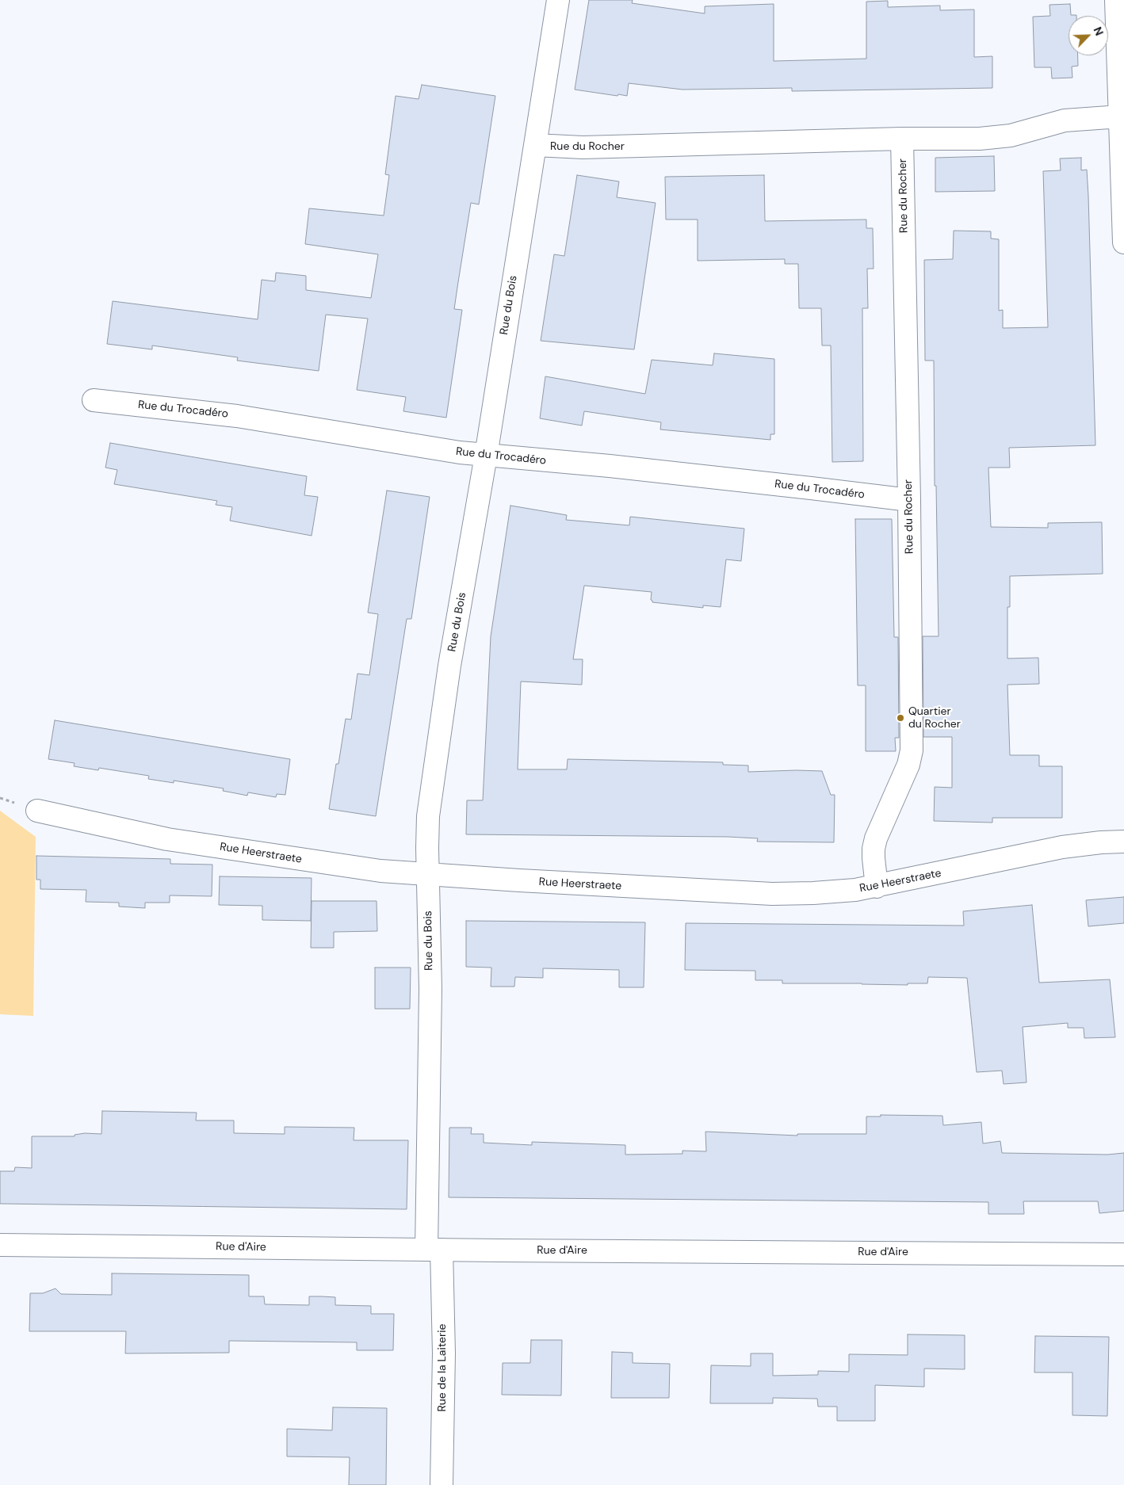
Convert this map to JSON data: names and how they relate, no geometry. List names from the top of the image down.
{
  "streets": {
    "street": [
      "Rue du Rocher",
      "Rue du Bois",
      "Rue du Trocadéro",
      "Rue Heerstraete",
      "Rue d'Aire",
      "Rue de la Laiterie"
    ]
  },
  "crossings": [
    ["Rue du Rocher", "Rue du Bois"],
    ["Rue du Rocher", "Rue du Trocadéro"],
    ["Rue du Rocher", "Rue Heerstraete"],
    ["Rue du Bois", "Rue du Trocadéro"],
    ["Rue du Bois", "Rue Heerstraete"],
    ["Rue du Bois", "Rue d'Aire"],
    ["Rue du Bois", "Rue de la Laiterie"],
    ["Rue d'Aire", "Rue de la Laiterie"]
  ],
  "places": ["Quartier du Rocher"],
  "north": "top right"
}
